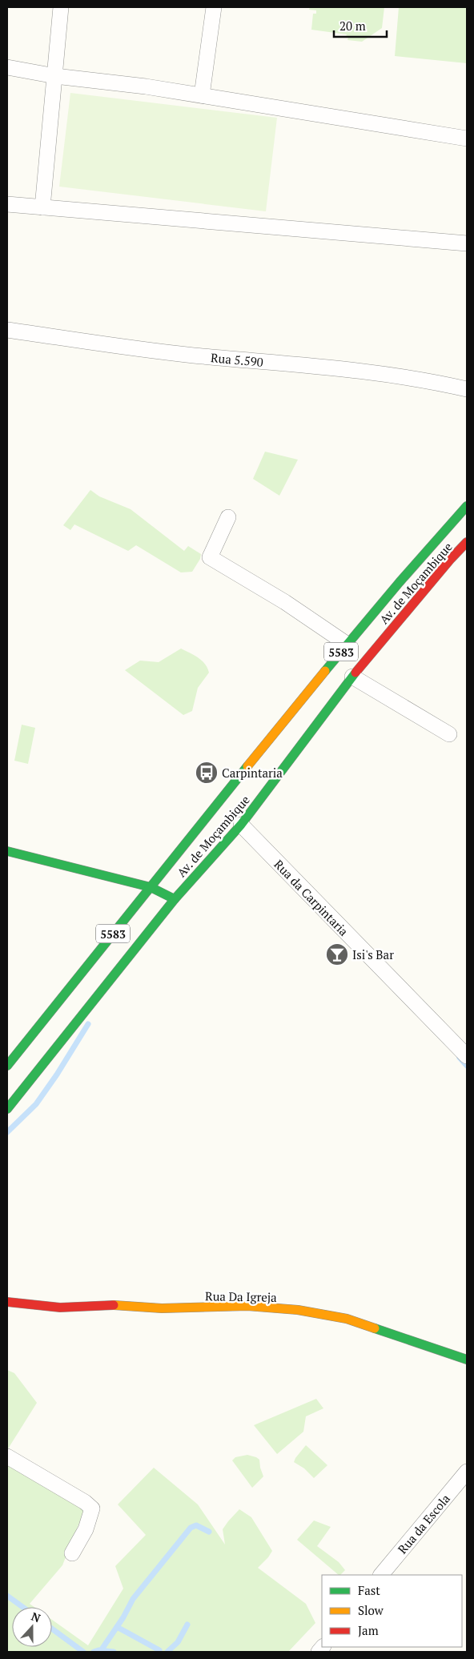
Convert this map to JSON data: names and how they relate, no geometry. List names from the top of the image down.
{
  "streets": {
    "main road": ["Av. de Moçambique", "5583", "Rua Da Igreja"],
    "street": ["Rua 5.590", "Rua da Carpintaria", "Rua da Escola"]
  },
  "crossings": [
    ["Av. de Moçambique", "Rua da Carpintaria"]
  ],
  "places": {
    "bus stop": ["Carpintaria"],
    "bar": ["Isi's Bar"]
  },
  "legend": ["Fast", "Slow", "Jam"],
  "scale_bar": "20 m",
  "north": "top"
}
